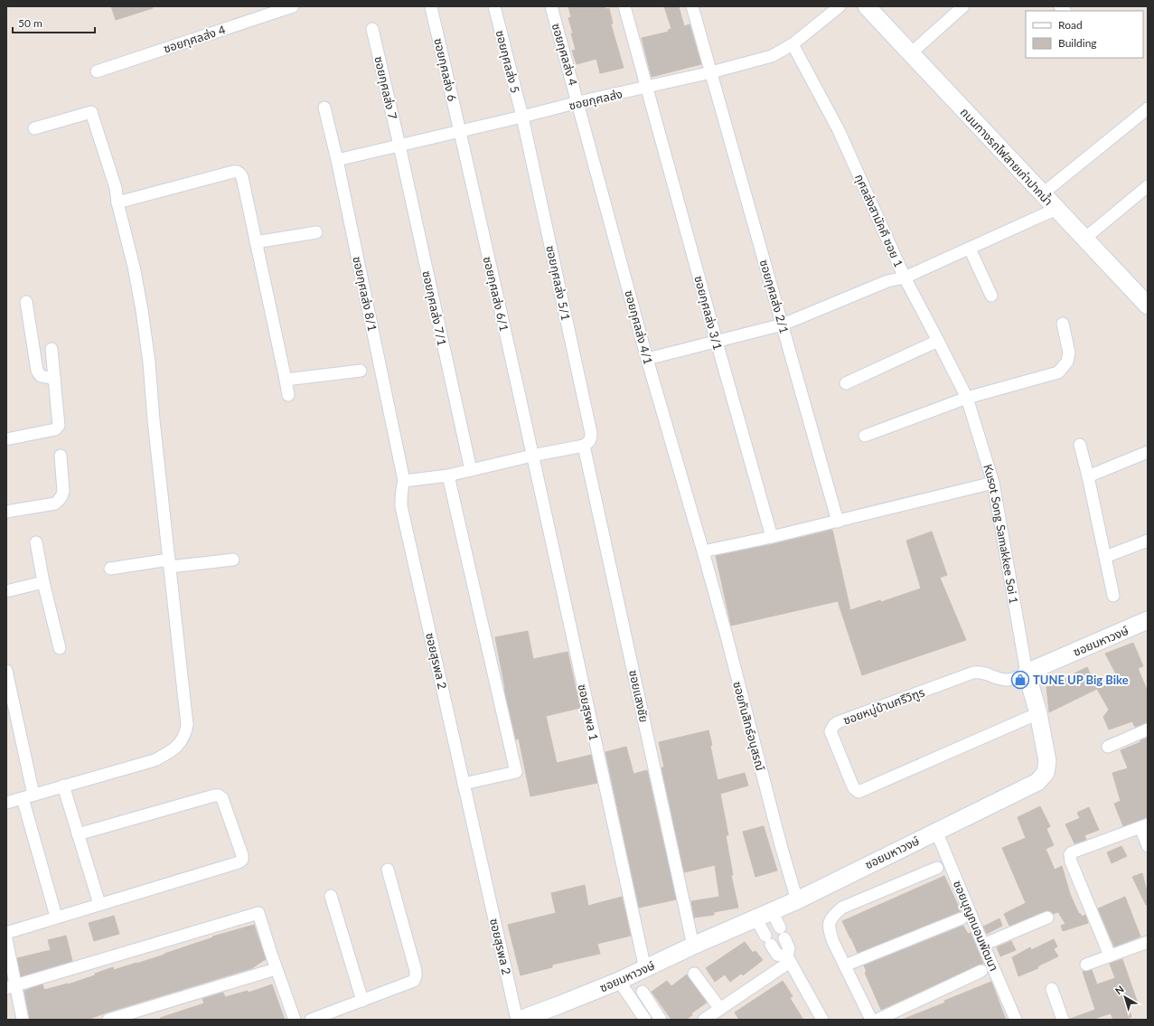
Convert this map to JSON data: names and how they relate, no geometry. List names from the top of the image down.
{
  "streets": {
    "street": [
      "ซอยกุศลส่ง 4",
      "ซอยกุศลส่ง 5",
      "ซอยกุศลส่ง 6",
      "ซอยกุศลส่ง 7",
      "ซอยกุศลส่ง",
      "ถนนทางรถไฟสายเก่าปากน้ำ",
      "กุศลส่งสามัคคี ซอย 1",
      "ซอยกุศลส่ง 5/1",
      "ซอยกุศลส่ง 8/1",
      "ซอยกุศลส่ง 6/1",
      "ซอยกุศลส่ง 2/1",
      "ซอยกุศลส่ง 7/1",
      "ซอยกุศลส่ง 3/1",
      "ซอยกุศลส่ง 4/1",
      "Kusot Song Samakkee Soi 1",
      "ซอยมหาวงษ์",
      "ซอยสุรพล 2",
      "ซอยแสงชัย",
      "ซอยหมู่บ้านศรีวิฑูร",
      "ซอยสุรพล 1",
      "ซอยกันสิทธ์อนุสรณ์",
      "ซอยบุญถนอมพัฒนา"
    ]
  },
  "crossings": [
    ["ซอยกุศลส่ง 4", "ซอยกุศลส่ง"],
    ["ซอยกุศลส่ง 4", "ซอยกุศลส่ง 4/1"],
    ["ซอยกุศลส่ง 5", "ซอยกุศลส่ง"],
    ["ซอยกุศลส่ง 5", "ซอยกุศลส่ง 5/1"],
    ["ซอยกุศลส่ง 6", "ซอยกุศลส่ง"],
    ["ซอยกุศลส่ง 6", "ซอยกุศลส่ง 6/1"],
    ["ซอยกุศลส่ง 7", "ซอยกุศลส่ง"],
    ["ซอยกุศลส่ง 7", "ซอยกุศลส่ง 7/1"],
    ["ซอยกุศลส่ง", "กุศลส่งสามัคคี ซอย 1"],
    ["ซอยกุศลส่ง", "ซอยกุศลส่ง 5/1"],
    ["ซอยกุศลส่ง", "ซอยกุศลส่ง 8/1"],
    ["ซอยกุศลส่ง", "ซอยกุศลส่ง 6/1"],
    ["ซอยกุศลส่ง", "ซอยกุศลส่ง 2/1"],
    ["ซอยกุศลส่ง", "ซอยกุศลส่ง 7/1"],
    ["ซอยกุศลส่ง", "ซอยกุศลส่ง 3/1"],
    ["ซอยกุศลส่ง", "ซอยกุศลส่ง 4/1"],
    ["กุศลส่งสามัคคี ซอย 1", "Kusot Song Samakkee Soi 1"],
    ["ซอยกุศลส่ง 5/1", "ซอยแสงชัย"],
    ["ซอยกุศลส่ง 8/1", "ซอยสุรพล 2"],
    ["ซอยกุศลส่ง 6/1", "ซอยสุรพล 1"],
    ["ซอยกุศลส่ง 4/1", "ซอยกันสิทธ์อนุสรณ์"],
    ["Kusot Song Samakkee Soi 1", "ซอยมหาวงษ์"],
    ["Kusot Song Samakkee Soi 1", "ซอยหมู่บ้านศรีวิฑูร"],
    ["ซอยมหาวงษ์", "ซอยสุรพล 2"],
    ["ซอยมหาวงษ์", "ซอยแสงชัย"],
    ["ซอยมหาวงษ์", "ซอยหมู่บ้านศรีวิฑูร"],
    ["ซอยมหาวงษ์", "ซอยสุรพล 1"],
    ["ซอยมหาวงษ์", "ซอยกันสิทธ์อนุสรณ์"],
    ["ซอยมหาวงษ์", "ซอยบุญถนอมพัฒนา"]
  ],
  "places": {
    "shop": ["TUNE UP Big Bike"]
  },
  "legend": ["Road", "Building"],
  "scale_bar": "50 m",
  "north": "top left"
}
